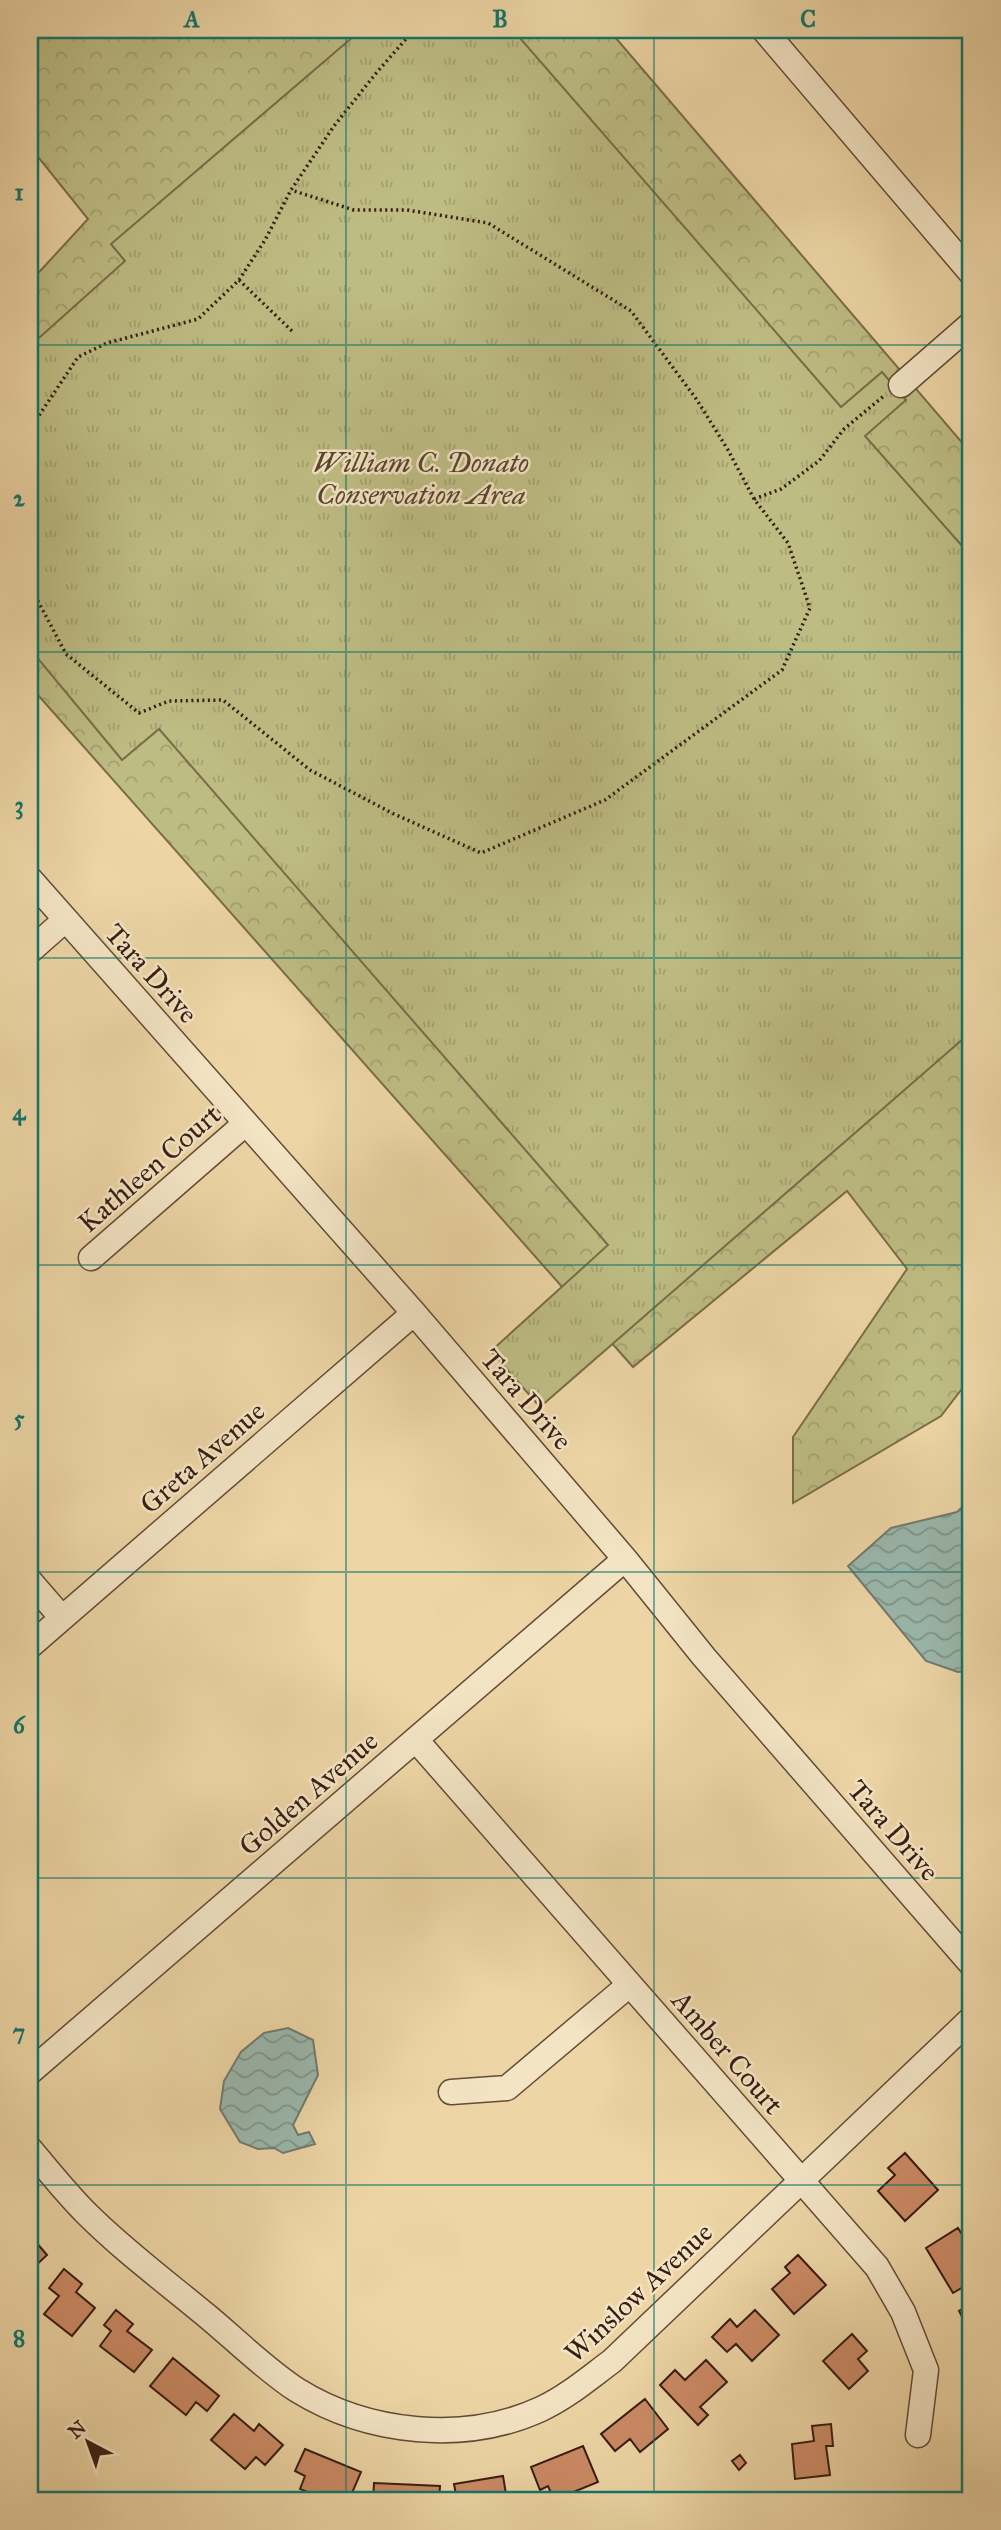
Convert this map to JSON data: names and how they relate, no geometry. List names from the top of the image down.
{
  "streets": {
    "street": [
      "Tara Drive",
      "Kathleen Court",
      "Greta Avenue",
      "Golden Avenue",
      "Amber Court",
      "Winslow Avenue"
    ]
  },
  "crossings": [
    ["Tara Drive", "Kathleen Court"],
    ["Tara Drive", "Greta Avenue"],
    ["Tara Drive", "Golden Avenue"],
    ["Golden Avenue", "Amber Court"],
    ["Amber Court", "Winslow Avenue"]
  ],
  "parks": ["William C. Donato Conservation Area"],
  "north": "top left",
  "grid": {
    "columns": ["A", "B", "C"],
    "rows": [
      "1",
      "2",
      "3",
      "4",
      "5",
      "6",
      "7",
      "8"
    ]
  }
}
